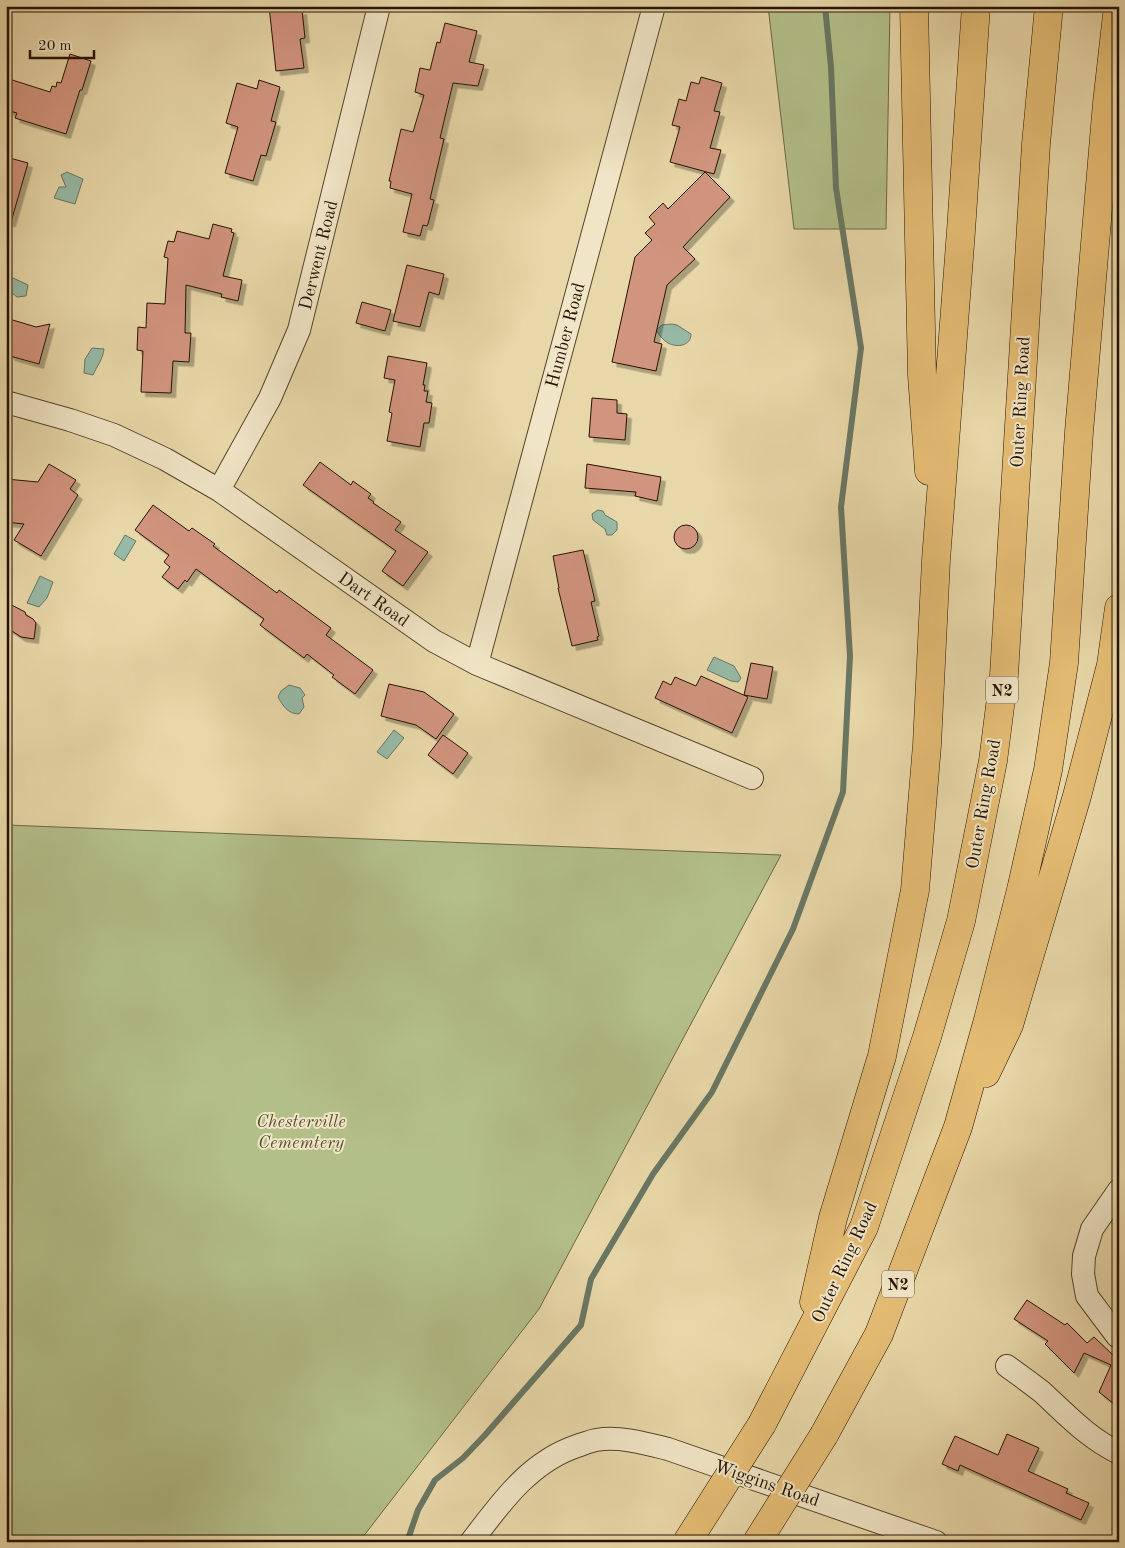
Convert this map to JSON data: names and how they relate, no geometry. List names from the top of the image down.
{
  "streets": {
    "highway": ["Outer Ring Road", "N2"],
    "street": [
      "Derwent Road",
      "Humber Road",
      "Dart Road",
      "Wiggins Road"
    ]
  },
  "crossings": [
    ["Derwent Road", "Dart Road"],
    ["Humber Road", "Dart Road"]
  ],
  "parks": ["Chesterville Cememtery"],
  "scale_bar": "20 m"
}
